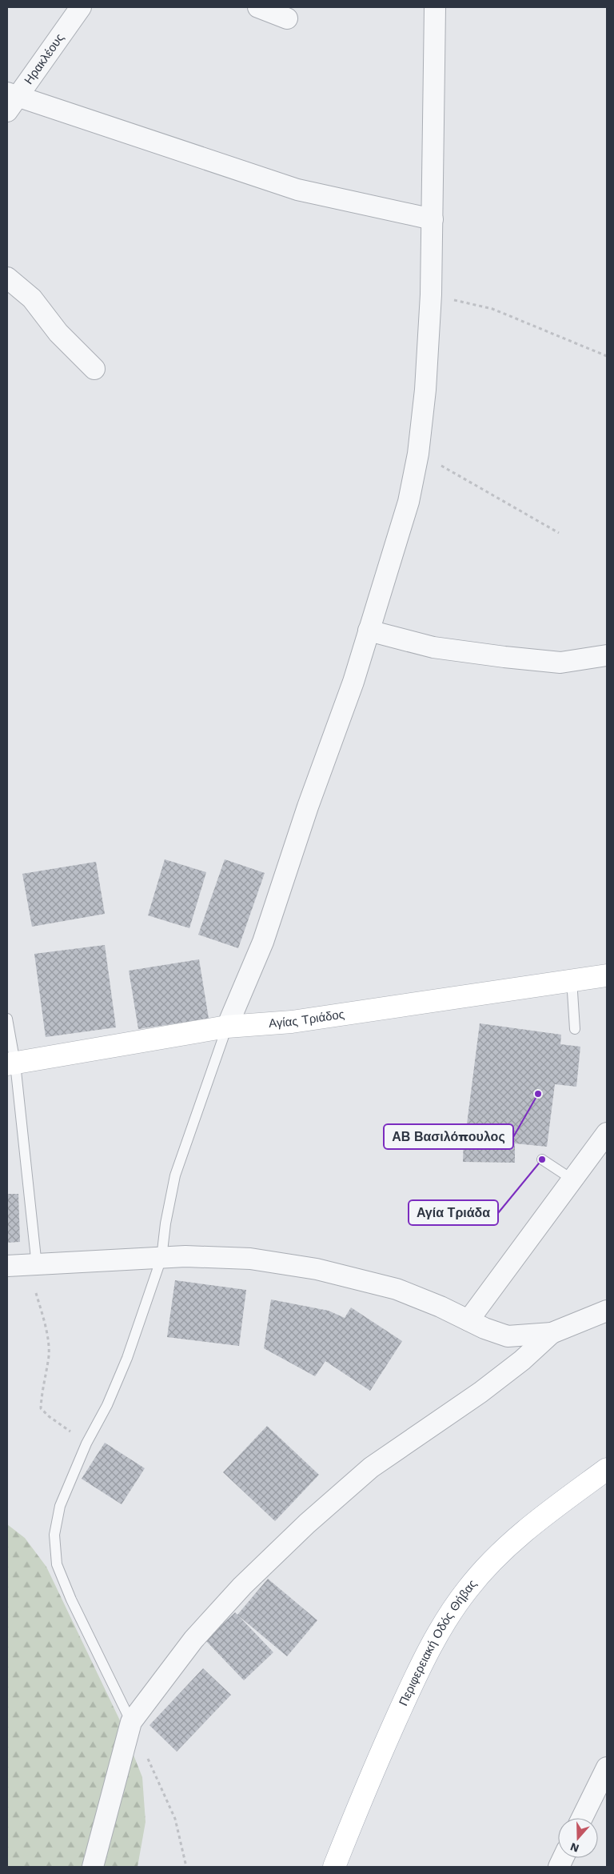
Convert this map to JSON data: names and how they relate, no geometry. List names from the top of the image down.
{
  "streets": {
    "street": ["Ηρακλέους", "Αγίας Τριάδος", "Περιφερειακή Οδός Θήβας"]
  },
  "places": ["ΑΒ Βασιλόπουλος", "Αγία Τριάδα"],
  "north": "bottom"
}
